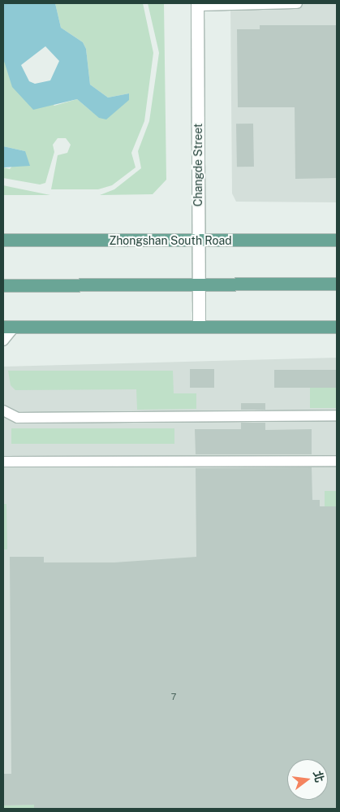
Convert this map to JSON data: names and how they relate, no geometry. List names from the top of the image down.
{
  "streets": {
    "main road": ["Zhongshan South Road"],
    "street": ["Changde Street"]
  },
  "crossings": [
    ["Changde Street", "Zhongshan South Road"]
  ],
  "house_numbers": ["7"],
  "north": "right"
}
